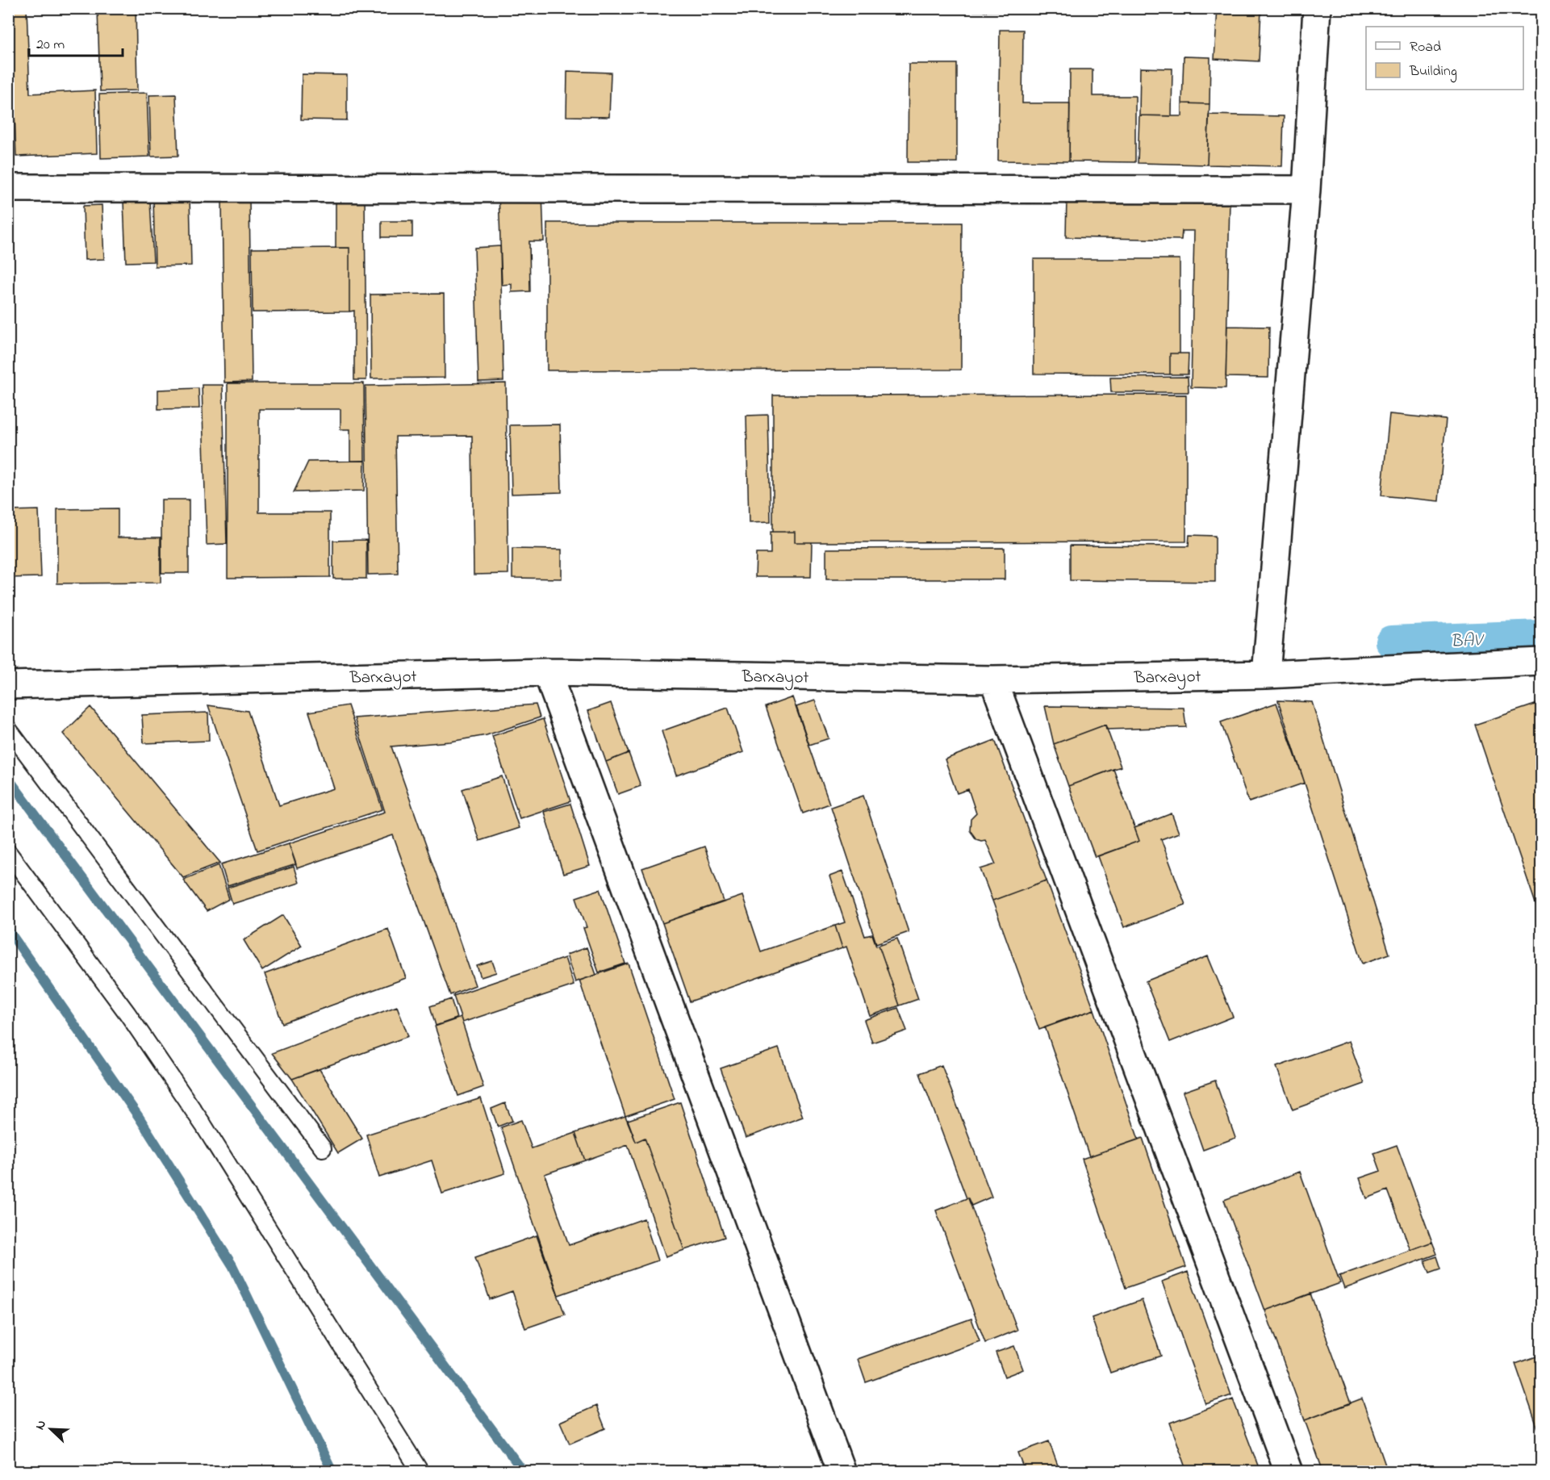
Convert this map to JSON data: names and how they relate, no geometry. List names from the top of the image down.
{
  "streets": {
    "street": ["Barxayot"]
  },
  "water": ["BAV"],
  "legend": ["Road", "Building"],
  "scale_bar": "20 m",
  "north": "top left"
}
